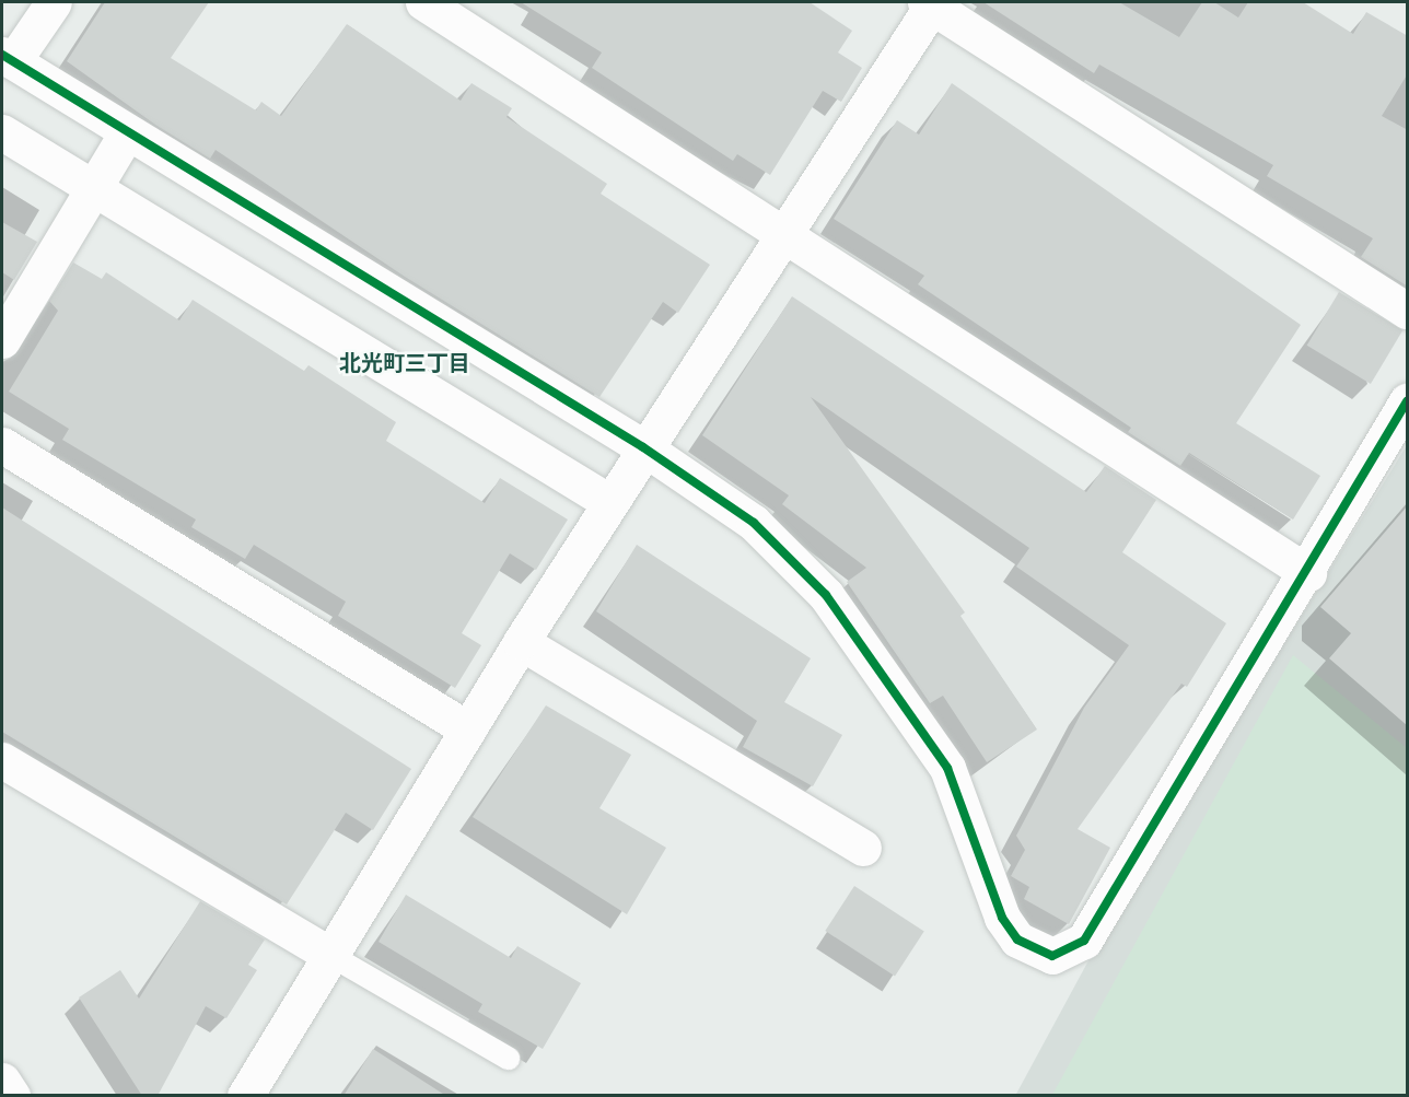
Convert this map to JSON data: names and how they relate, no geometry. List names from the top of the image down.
{
  "districts": ["北光町三丁目"]
}
